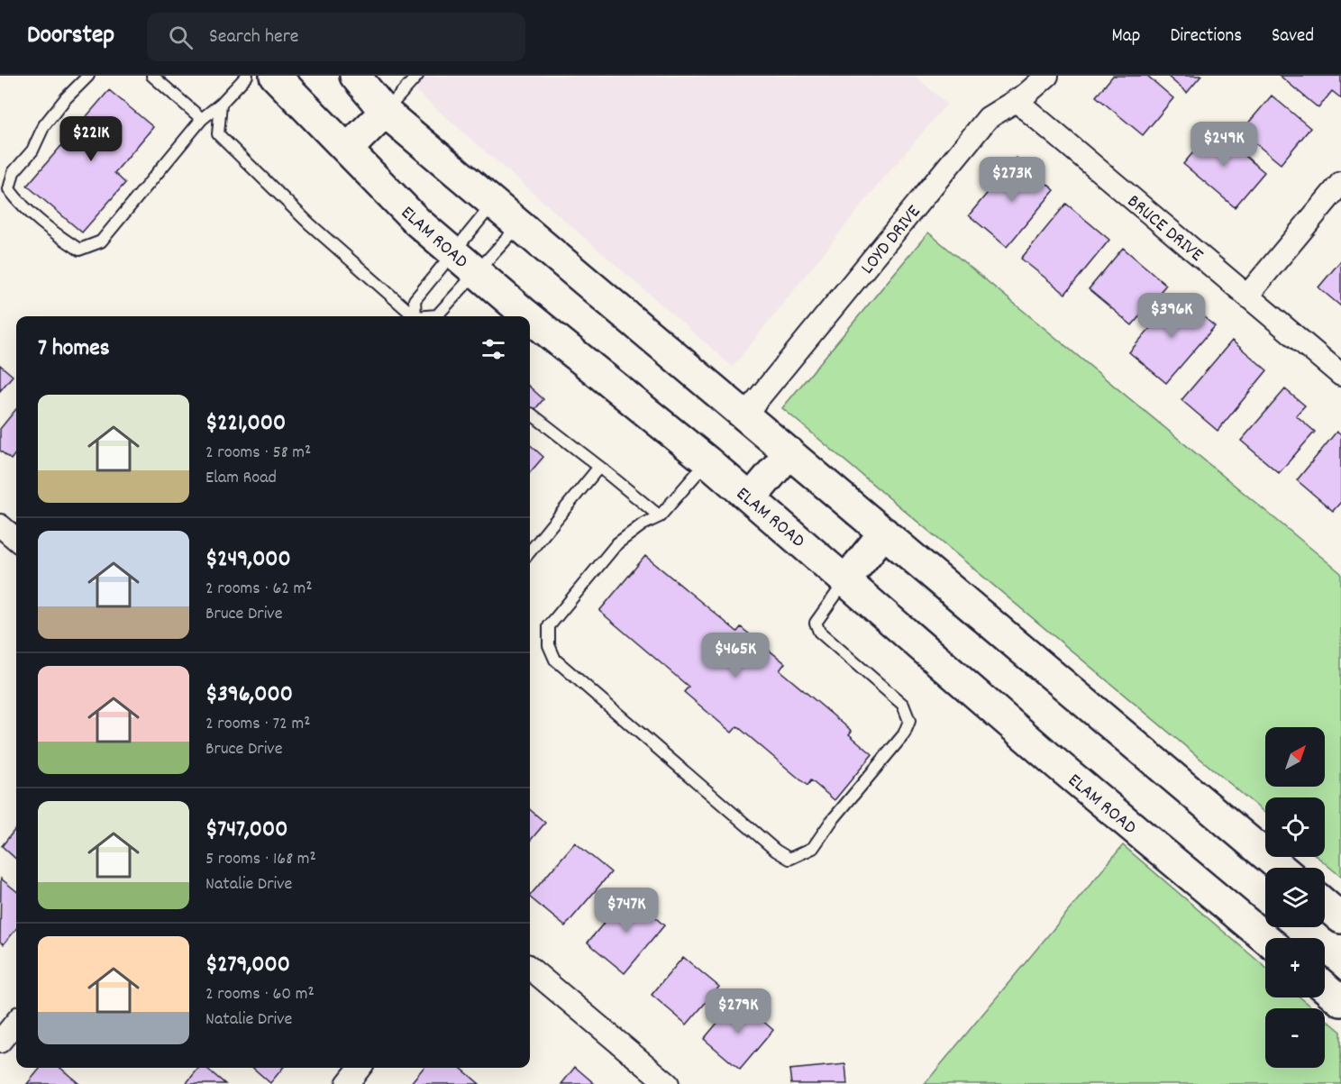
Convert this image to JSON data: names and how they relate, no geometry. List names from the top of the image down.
{
  "streets": {
    "main road": ["ELAM ROAD"],
    "street": ["BRUCE DRIVE", "LOYD DRIVE"]
  },
  "crossings": [
    ["BRUCE DRIVE", "LOYD DRIVE"]
  ],
  "north": "top right",
  "page": {
    "header": "Doorstep",
    "search": "Search here",
    "nav": ["Map", "Directions", "Saved"],
    "price": [
      "$221K",
      "$249K",
      "$273K",
      "$396K",
      "$465K",
      "$747K",
      "$279K"
    ],
    "heading": "7 homes",
    "list": [
      {
        "name": "$221,000",
        "note": "2 rooms · 58 m² · Elam Road"
      },
      {
        "name": "$249,000",
        "note": "2 rooms · 62 m² · Bruce Drive"
      },
      {
        "name": "$396,000",
        "note": "2 rooms · 72 m² · Bruce Drive"
      },
      {
        "name": "$747,000",
        "note": "5 rooms · 168 m² · Natalie Drive"
      },
      {
        "name": "$279,000",
        "note": "2 rooms · 60 m² · Natalie Drive"
      }
    ],
    "map_buttons": ["+", "−"]
  }
}
